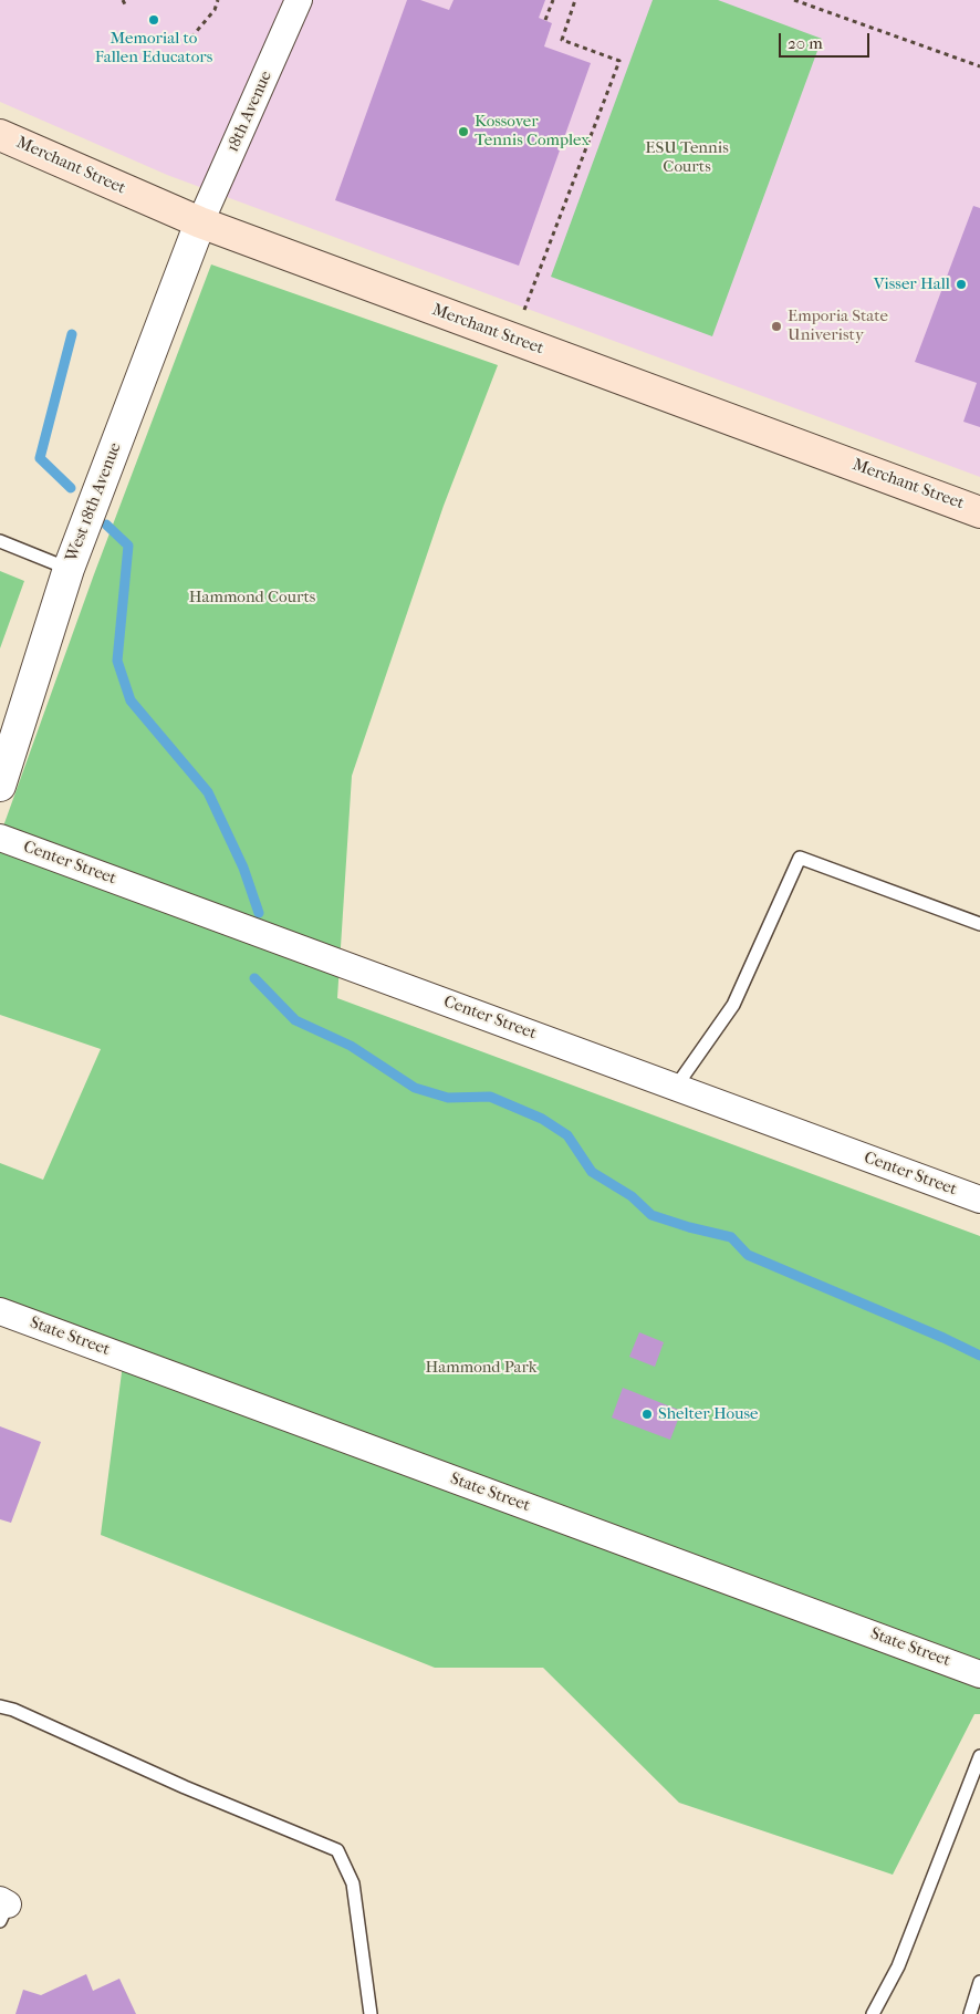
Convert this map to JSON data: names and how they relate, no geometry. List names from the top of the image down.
{
  "streets": {
    "main road": ["Merchant Street"],
    "street": [
      "18th Avenue",
      "West 18th Avenue",
      "Center Street",
      "State Street"
    ]
  },
  "crossings": [
    ["18th Avenue", "Merchant Street"],
    ["18th Avenue", "West 18th Avenue"],
    ["Merchant Street", "West 18th Avenue"]
  ],
  "parks": ["ESU Tennis Courts", "Hammond Courts", "Hammond Park"],
  "places": [
    "Memorial to Fallen Educators",
    "Kossover Tennis Complex",
    "Visser Hall",
    "Emporia State Univeristy",
    "Shelter House"
  ],
  "scale_bar": "20 m"
}
